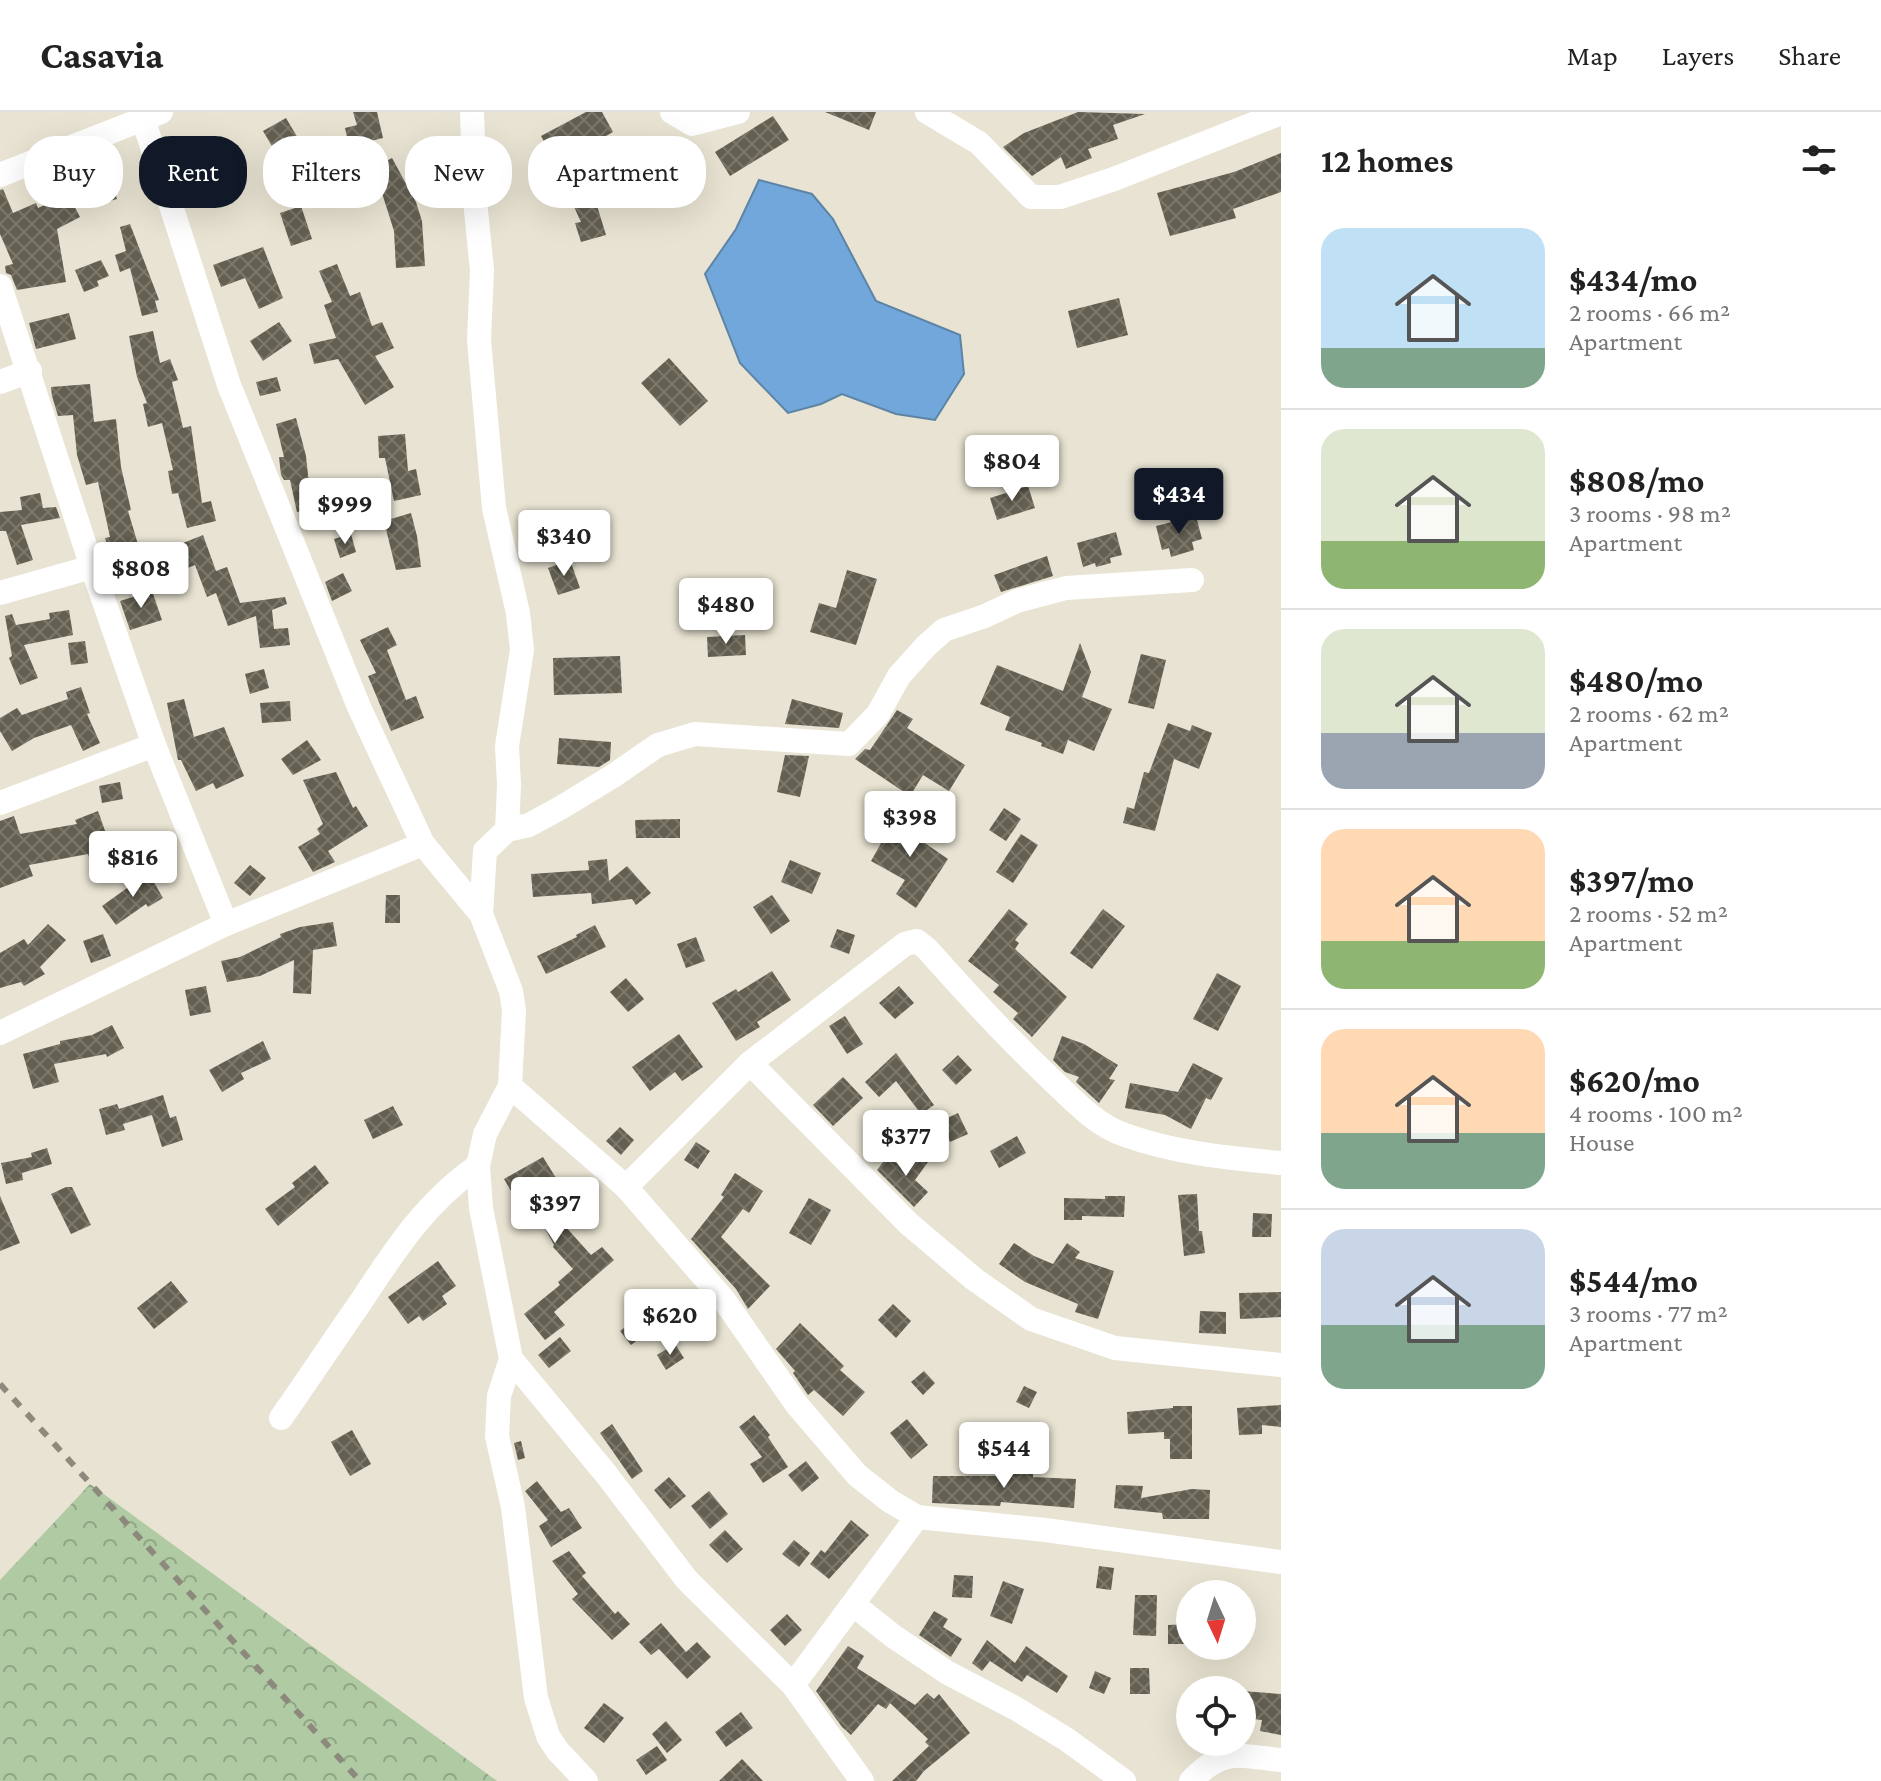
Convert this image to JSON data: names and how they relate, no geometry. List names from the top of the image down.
{
  "north": "bottom",
  "page": {
    "header": "Casavia",
    "nav": ["Map", "Layers", "Share"],
    "heading": "12 homes",
    "chip": [
      "Buy",
      "Rent",
      "Filters",
      "New",
      "Apartment"
    ],
    "list": [
      {
        "name": "$434/mo",
        "note": "2 rooms · 66 m² · Apartment"
      },
      {
        "name": "$808/mo",
        "note": "3 rooms · 98 m² · Apartment"
      },
      {
        "name": "$480/mo",
        "note": "2 rooms · 62 m² · Apartment"
      },
      {
        "name": "$397/mo",
        "note": "2 rooms · 52 m² · Apartment"
      },
      {
        "name": "$620/mo",
        "note": "4 rooms · 100 m² · House"
      },
      {
        "name": "$544/mo",
        "note": "3 rooms · 77 m² · Apartment"
      }
    ],
    "price": [
      "$804",
      "$434",
      "$999",
      "$340",
      "$808",
      "$480",
      "$398",
      "$816",
      "$377",
      "$397",
      "$620",
      "$544"
    ]
  }
}
